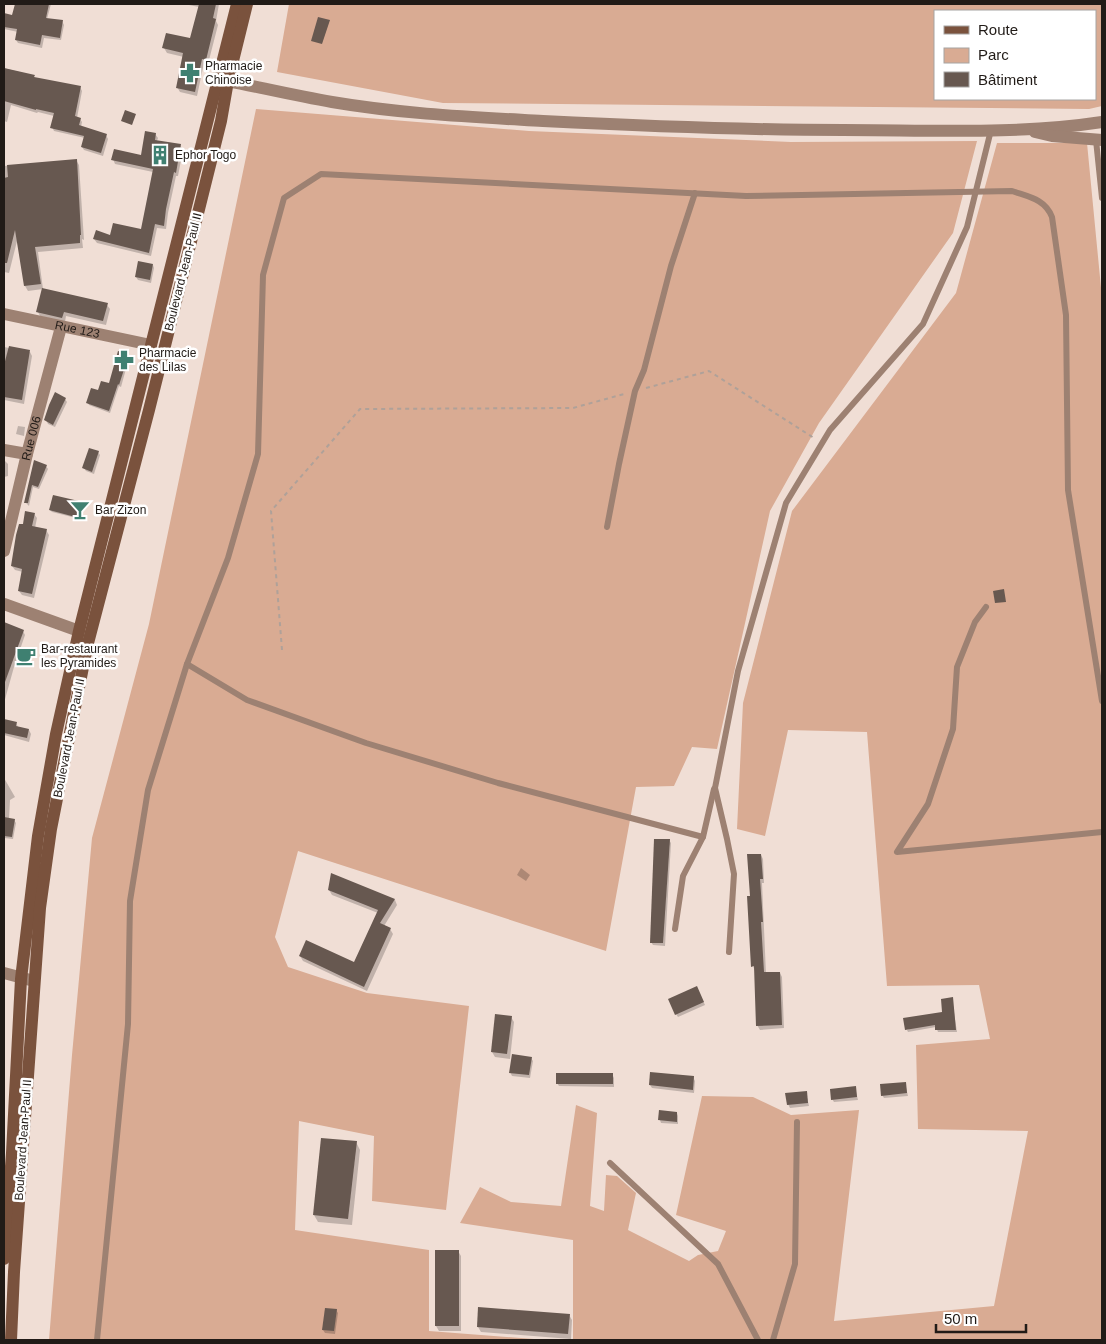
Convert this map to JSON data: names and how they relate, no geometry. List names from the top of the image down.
{
  "streets": {
    "main road": ["Boulevard Jean-Paul II"],
    "street": ["Rue 123", "Rue 006"]
  },
  "crossings": [
    ["Boulevard Jean-Paul II", "Rue 123"],
    ["Rue 123", "Rue 006"]
  ],
  "places": {
    "pharmacy": ["Pharmacie Chinoise", "Pharmacie des Lilas"],
    "building": ["Ephor Togo"],
    "bar": ["Bar Zizon"],
    "cafe": ["Bar-restaurant les Pyramides"]
  },
  "legend": ["Route", "Parc", "Bâtiment"],
  "scale_bar": "50 m"
}
